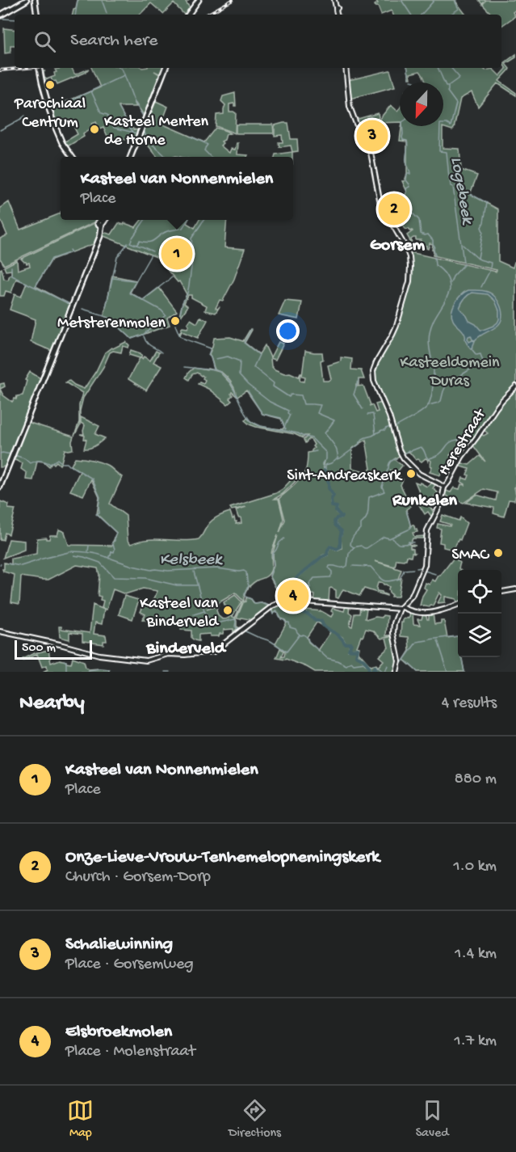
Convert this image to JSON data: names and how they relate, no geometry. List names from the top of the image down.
{
  "streets": {
    "street": ["Herestraat"]
  },
  "districts": ["Gorsem", "Runkelen", "Binderveld"],
  "water": ["Logebeek", "Kelsbeek"],
  "parks": ["Kasteeldomein Duras"],
  "places": [
    "Parochiaal Centrum",
    "Kasteel Menten de Horne",
    "Metsterenmolen",
    "Sint-Andreaskerk",
    "SMAC",
    "Kasteel van Binderveld"
  ],
  "scale_bar": "500 m",
  "north": "bottom",
  "page": {
    "search": "Search here",
    "pins": [
      "3",
      "2",
      "1",
      "4"
    ],
    "popup": ["Kasteel van Nonnenmielen", "Place"],
    "scale": "500 m",
    "heading": ["Nearby", "4 results"],
    "list": [
      {
        "mark": "1",
        "name": "Kasteel van Nonnenmielen",
        "note": "Place",
        "value": "880 m"
      },
      {
        "mark": "2",
        "name": "Onze-Lieve-Vrouw-Tenhemelopnemingskerk",
        "note": "Church · Gorsem-Dorp",
        "value": "1.0 km"
      },
      {
        "mark": "3",
        "name": "Schaliewinning",
        "note": "Place · Gorsemweg",
        "value": "1.4 km"
      },
      {
        "mark": "4",
        "name": "Elsbroekmolen",
        "note": "Place · Molenstraat",
        "value": "1.7 km"
      }
    ],
    "nav": ["Map", "Directions", "Saved"]
  }
}
